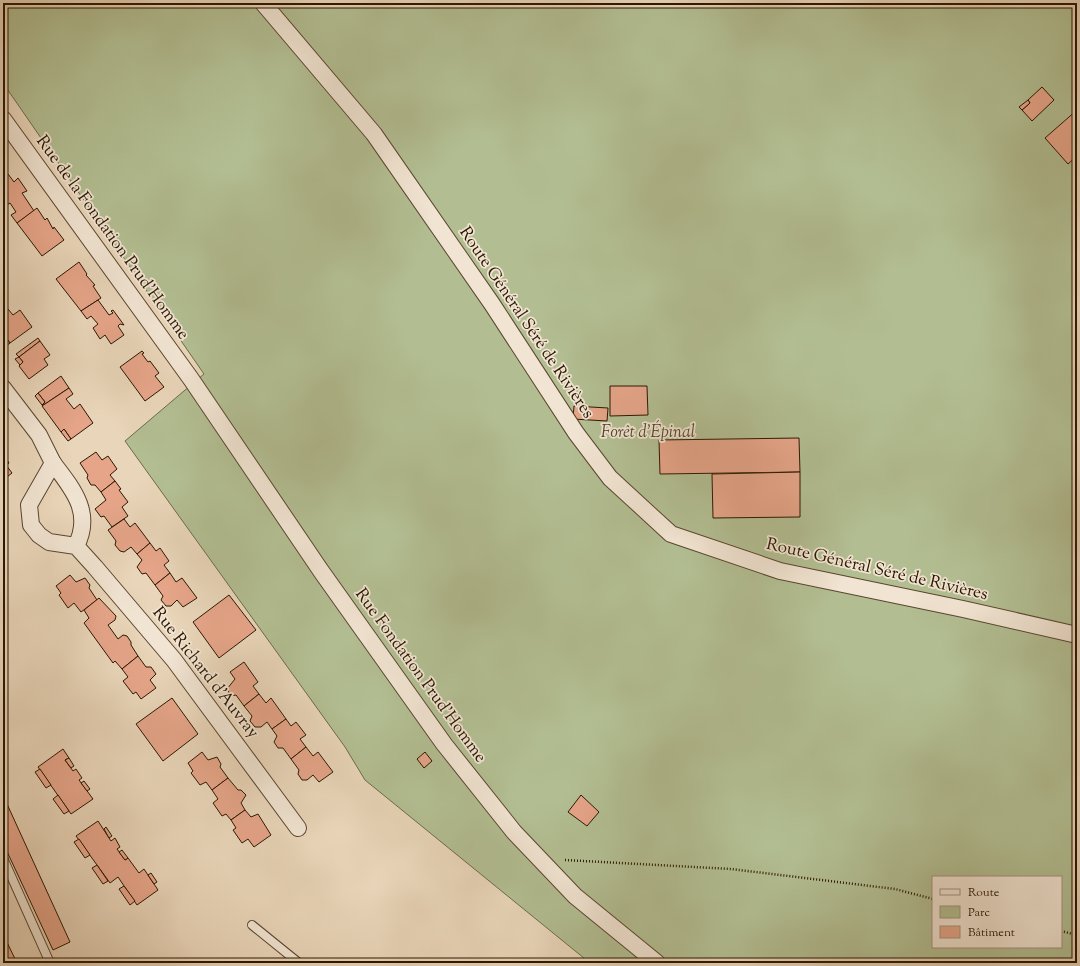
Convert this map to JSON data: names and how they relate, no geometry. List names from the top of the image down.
{
  "streets": {
    "street": [
      "Rue de la Fondation Prud'Homme",
      "Route Général Séré de Rivières",
      "Rue Richard d'Auvray",
      "Rue Fondation Prud'Homme"
    ]
  },
  "crossings": [
    ["Rue de la Fondation Prud'Homme", "Rue Fondation Prud'Homme"]
  ],
  "parks": ["Forêt d'Épinal"],
  "legend": ["Route", "Parc", "Bâtiment"]
}
